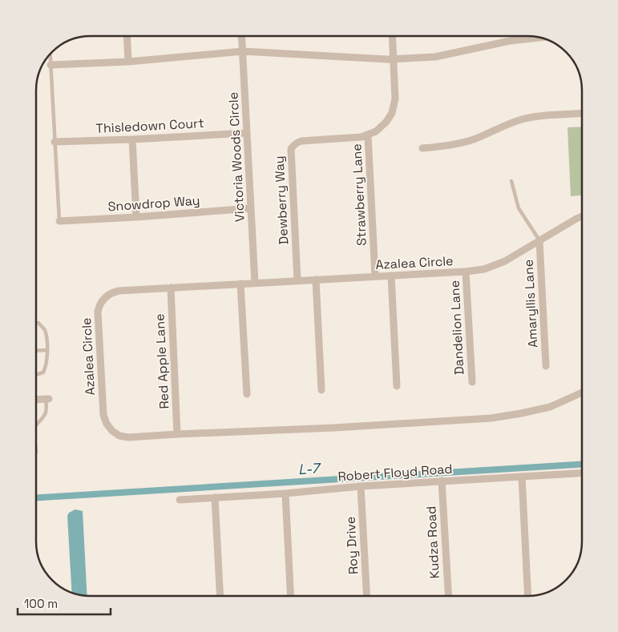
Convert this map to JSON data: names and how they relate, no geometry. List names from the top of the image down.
{
  "streets": {
    "street": [
      "Thisledown Court",
      "Victoria Woods Circle",
      "Strawberry Lane",
      "Dewberry Way",
      "Snowdrop Way",
      "Azalea Circle",
      "Amaryllis Lane",
      "Dandelion Lane",
      "Red Apple Lane",
      "Robert Floyd Road",
      "Kudza Road",
      "Roy Drive"
    ]
  },
  "crossings": [
    ["Thisledown Court", "Victoria Woods Circle"],
    ["Victoria Woods Circle", "Snowdrop Way"],
    ["Victoria Woods Circle", "Azalea Circle"],
    ["Strawberry Lane", "Dewberry Way"],
    ["Strawberry Lane", "Azalea Circle"],
    ["Dewberry Way", "Azalea Circle"],
    ["Azalea Circle", "Amaryllis Lane"],
    ["Azalea Circle", "Dandelion Lane"],
    ["Azalea Circle", "Red Apple Lane"],
    ["Robert Floyd Road", "Kudza Road"],
    ["Robert Floyd Road", "Roy Drive"]
  ],
  "water": ["L-7"],
  "scale_bar": "100 m"
}
